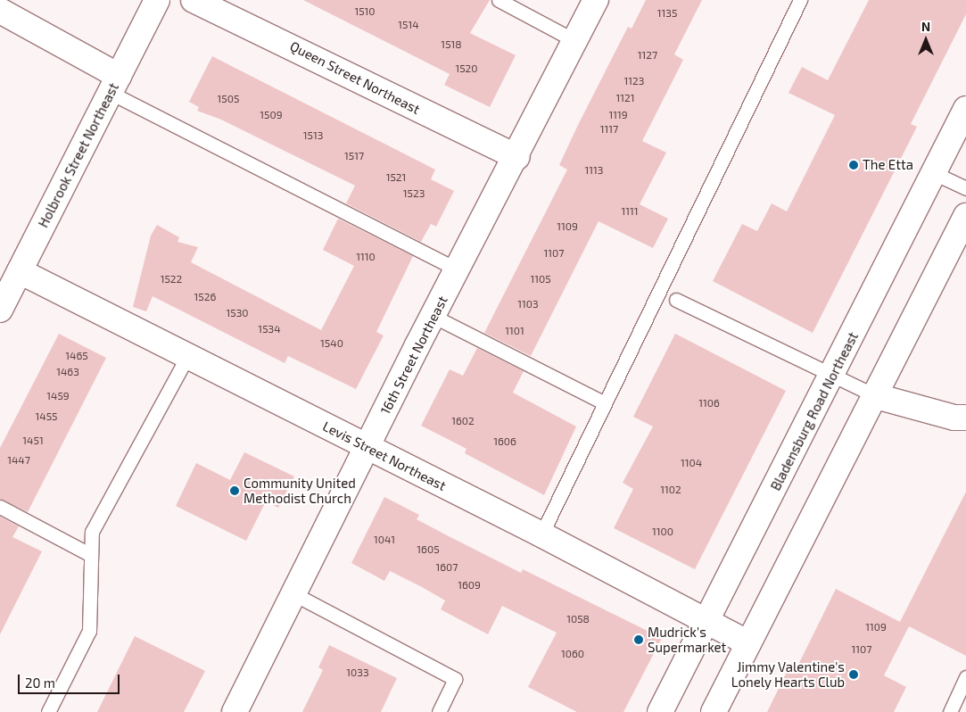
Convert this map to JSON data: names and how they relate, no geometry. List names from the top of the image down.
{
  "streets": {
    "street": [
      "Queen Street Northeast",
      "Holbrook Street Northeast",
      "16th Street Northeast",
      "Bladensburg Road Northeast",
      "Levis Street Northeast"
    ]
  },
  "crossings": [
    ["Queen Street Northeast", "16th Street Northeast"],
    ["Holbrook Street Northeast", "Levis Street Northeast"],
    ["16th Street Northeast", "Levis Street Northeast"],
    ["Bladensburg Road Northeast", "Levis Street Northeast"]
  ],
  "places": [
    "The Etta",
    "Community United Methodist Church",
    "Mudrick's Supermarket",
    "Jimmy Valentine's Lonely Hearts Club"
  ],
  "house_numbers": [
    "1510",
    "1135",
    "1514",
    "1518",
    "1127",
    "1520",
    "1123",
    "1121",
    "1505",
    "1509",
    "1119",
    "1117",
    "1513",
    "1517",
    "1113",
    "1521",
    "1523",
    "1111",
    "1109",
    "1107",
    "1110",
    "1522",
    "1105",
    "1526",
    "1103",
    "1530",
    "1534",
    "1101",
    "1540",
    "1465",
    "1463",
    "1459",
    "1106",
    "1455",
    "1602",
    "1451",
    "1606",
    "1447",
    "1104",
    "1102",
    "1100",
    "1041",
    "1605",
    "1607",
    "1609",
    "1058",
    "1109",
    "1107",
    "1060",
    "1033"
  ],
  "scale_bar": "20 m",
  "north": "top"
}
